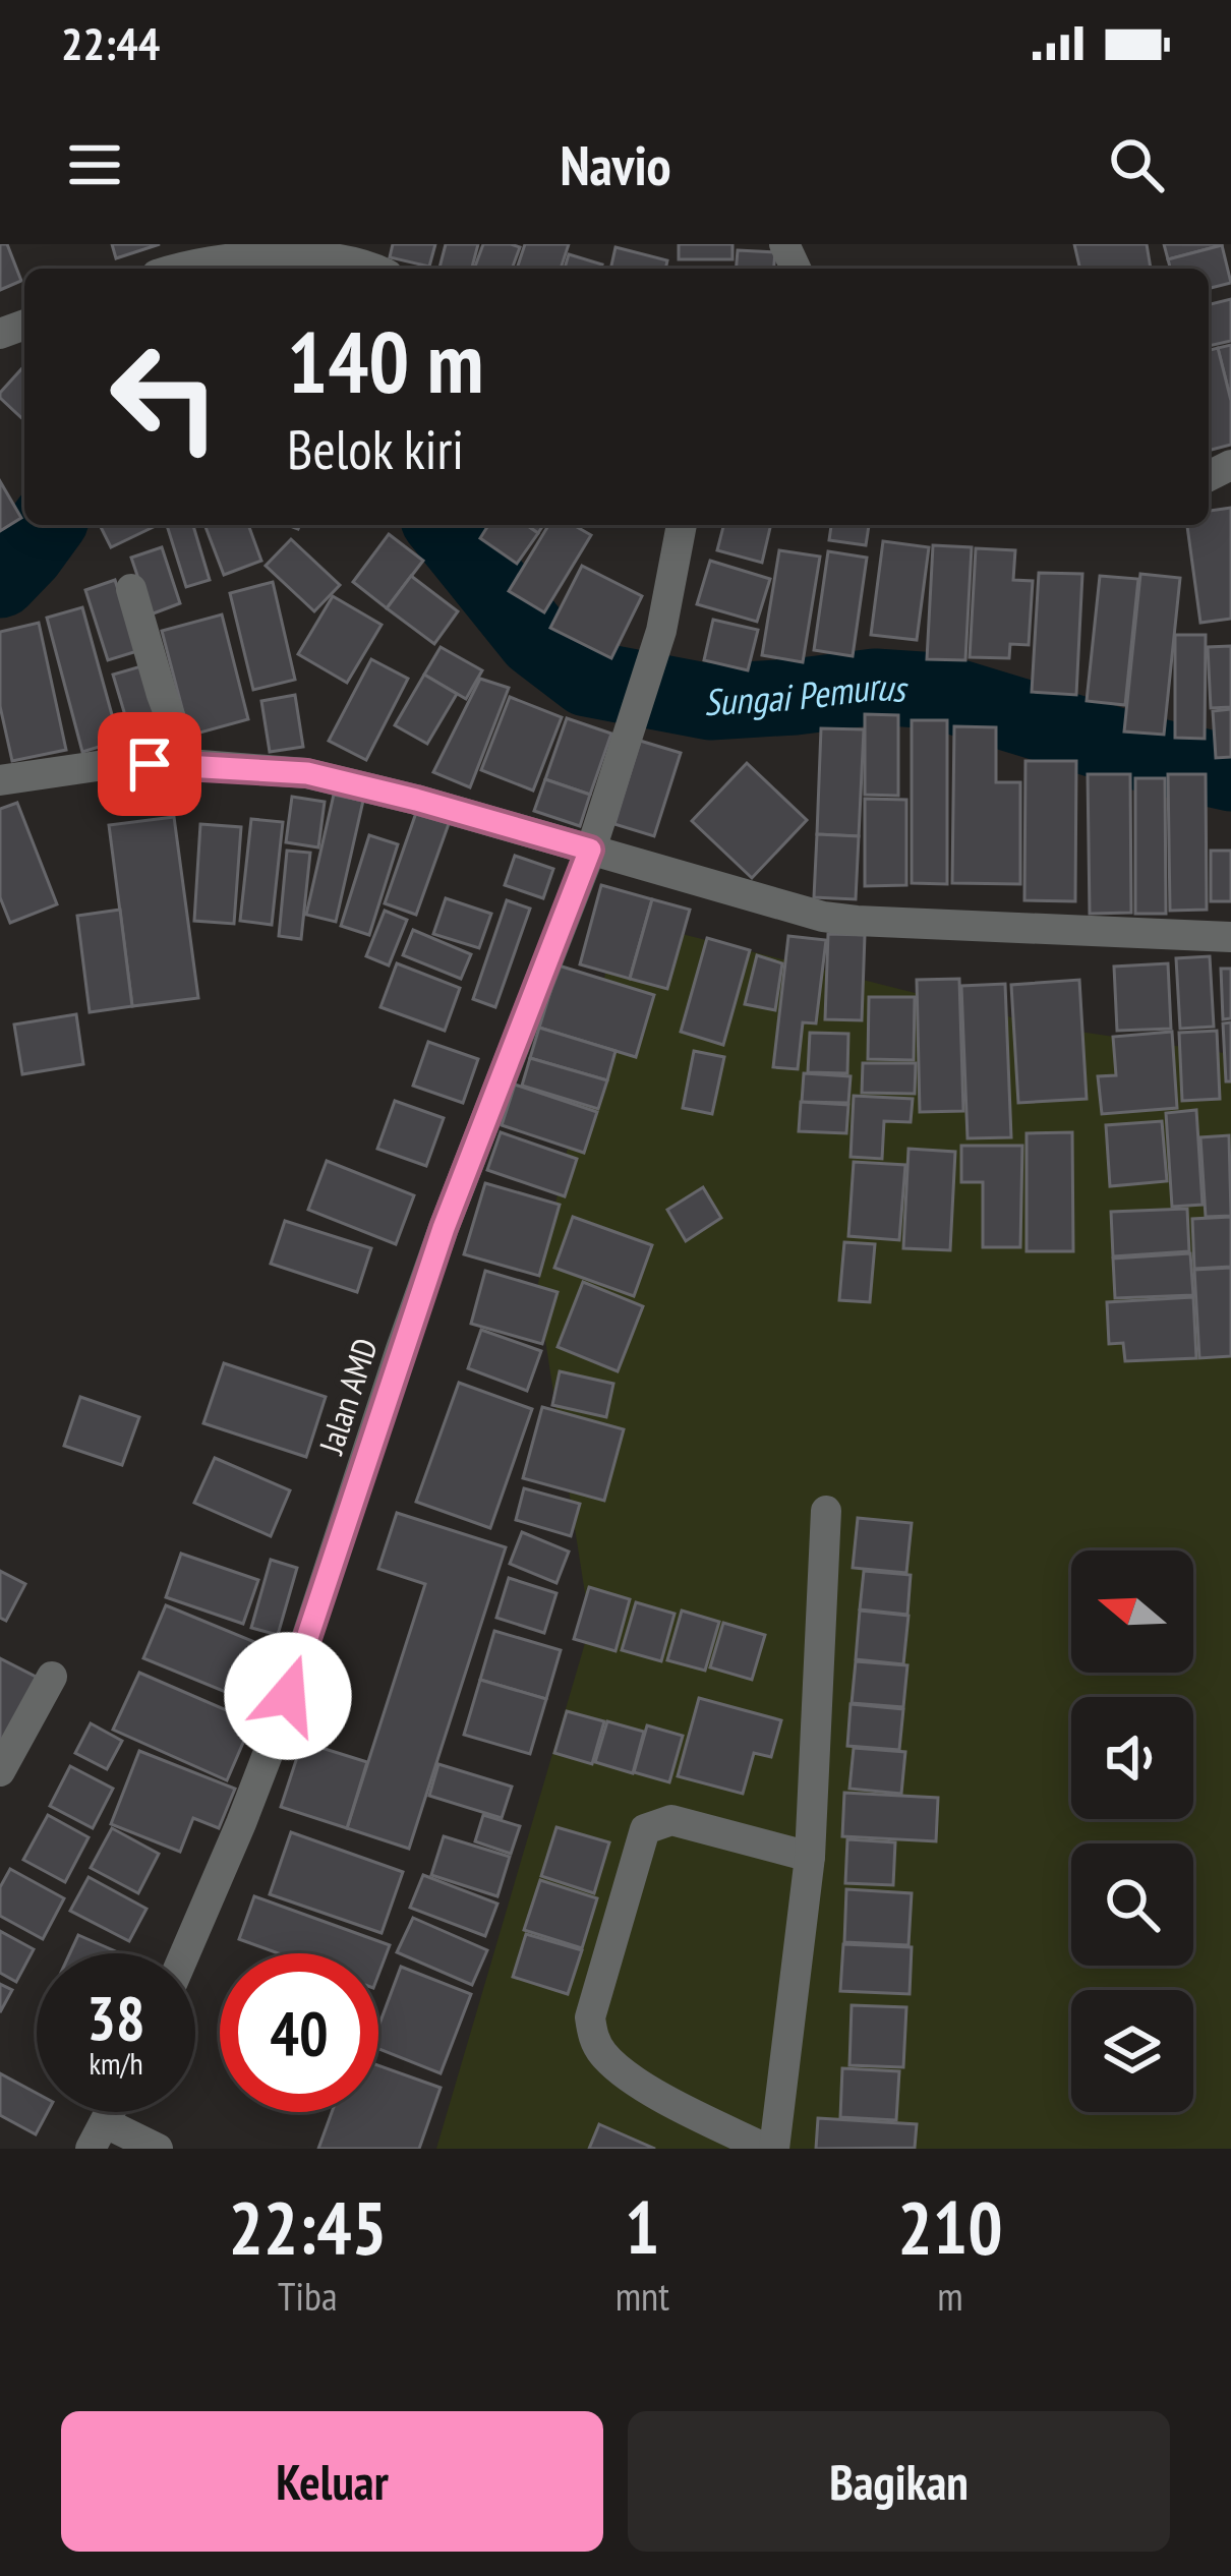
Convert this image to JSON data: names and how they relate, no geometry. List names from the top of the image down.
{
  "streets": {
    "street": ["Jalan AMD"]
  },
  "water": ["Sungai Pemurus"],
  "north": "left",
  "page": {
    "status": "22:44",
    "header": "Navio",
    "turn": ["140 m", "Belok kiri"],
    "speed": "38 km/h",
    "limit": "40",
    "eta": [
      "22:45",
      "Tiba",
      "1",
      "mnt",
      "210",
      "m"
    ],
    "buttons": ["Keluar", "Bagikan"]
  }
}
